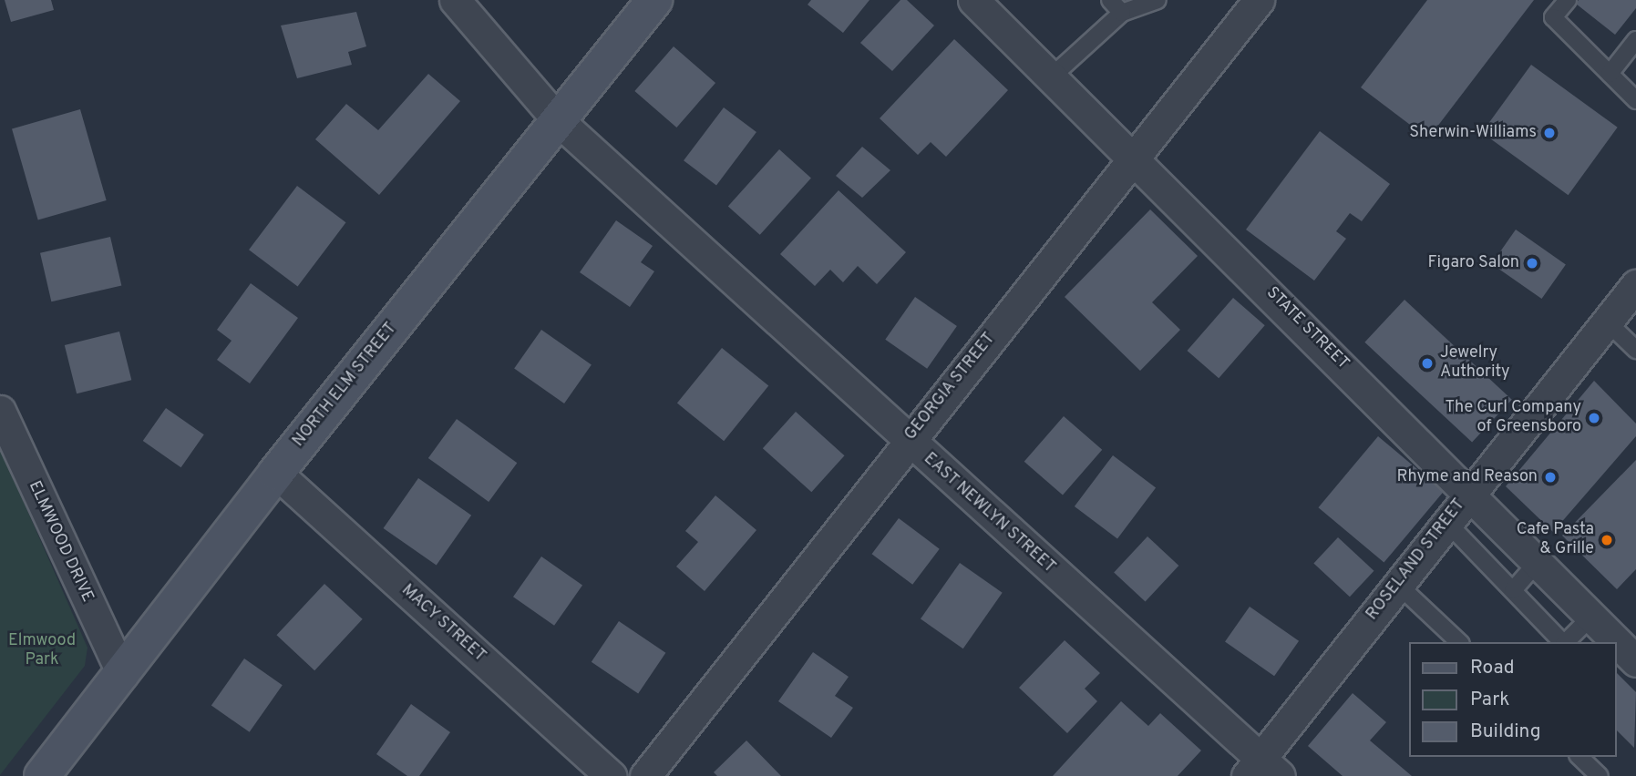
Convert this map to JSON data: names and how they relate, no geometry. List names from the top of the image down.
{
  "streets": {
    "main road": ["NORTH ELM STREET"],
    "street": [
      "STATE STREET",
      "GEORGIA STREET",
      "EAST NEWLYN STREET",
      "ELMWOOD DRIVE",
      "ROSELAND STREET",
      "MACY STREET"
    ]
  },
  "crossings": [
    ["STATE STREET", "GEORGIA STREET"],
    ["STATE STREET", "ROSELAND STREET"],
    ["NORTH ELM STREET", "EAST NEWLYN STREET"],
    ["NORTH ELM STREET", "ELMWOOD DRIVE"],
    ["NORTH ELM STREET", "MACY STREET"],
    ["GEORGIA STREET", "EAST NEWLYN STREET"],
    ["EAST NEWLYN STREET", "ROSELAND STREET"]
  ],
  "parks": ["Elmwood Park"],
  "places": [
    "Sherwin-Williams",
    "Figaro Salon",
    "Jewelry Authority",
    "The Curl Company of Greensboro",
    "Rhyme and Reason",
    "Cafe Pasta & Grille"
  ],
  "legend": ["Road", "Park", "Building"]
}
